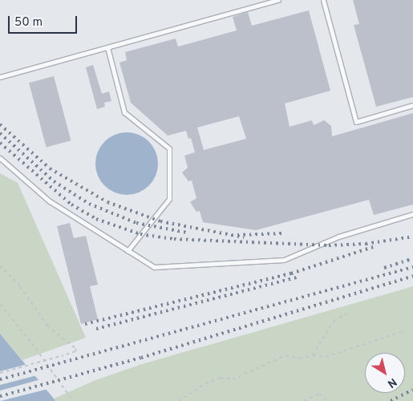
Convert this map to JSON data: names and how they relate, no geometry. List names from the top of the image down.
{
  "scale_bar": "50 m",
  "north": "bottom right"
}
